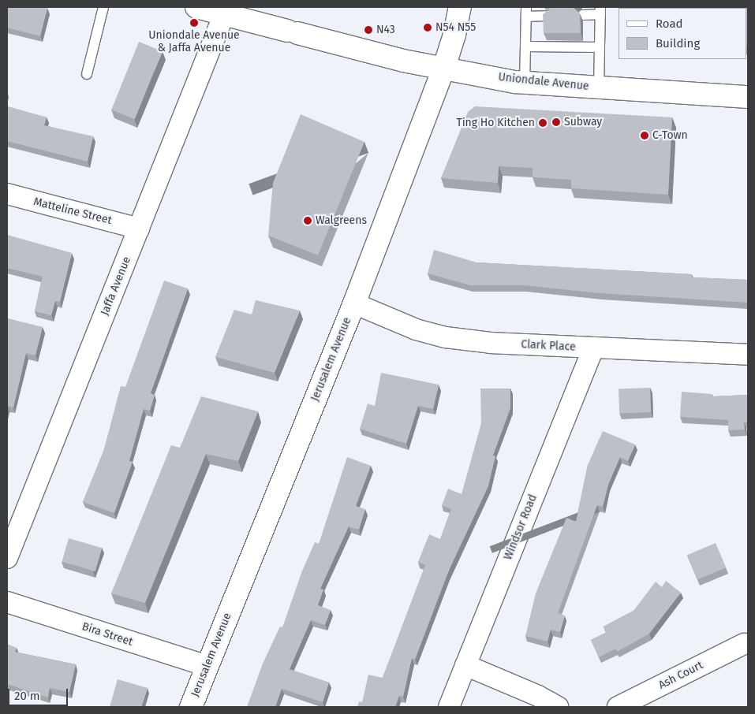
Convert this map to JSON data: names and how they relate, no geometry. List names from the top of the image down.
{
  "streets": {
    "main road": ["Uniondale Avenue", "Jerusalem Avenue"],
    "street": [
      "Matteline Street",
      "Jaffa Avenue",
      "Clark Place",
      "Windsor Road",
      "Bira Street",
      "Ash Court"
    ]
  },
  "crossings": [
    ["Uniondale Avenue", "Jaffa Avenue"],
    ["Uniondale Avenue", "Jerusalem Avenue"],
    ["Matteline Street", "Jaffa Avenue"],
    ["Clark Place", "Jerusalem Avenue"],
    ["Clark Place", "Windsor Road"],
    ["Jerusalem Avenue", "Bira Street"]
  ],
  "places": [
    "Uniondale Avenue & Jaffa Avenue",
    "N54 N55",
    "N43",
    "Subway",
    "Ting Ho Kitchen",
    "C-Town",
    "Walgreens"
  ],
  "legend": ["Road", "Building"],
  "scale_bar": "20 m"
}
